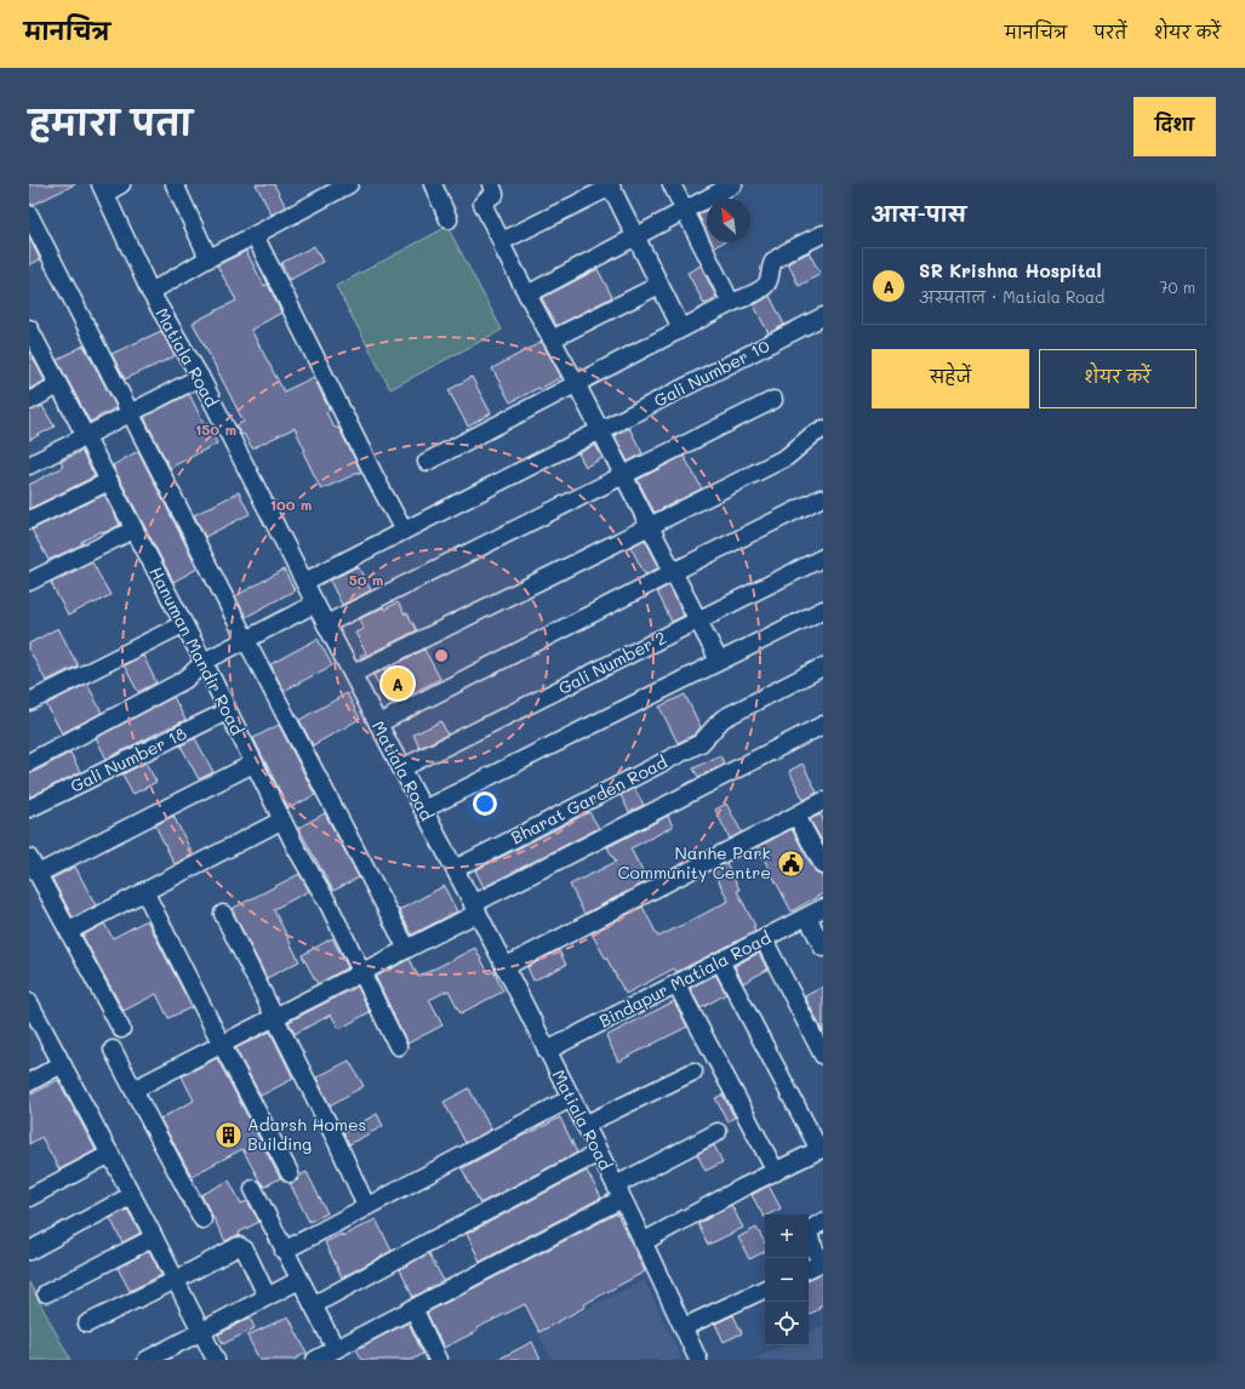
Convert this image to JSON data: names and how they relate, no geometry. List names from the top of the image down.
{
  "streets": {
    "street": [
      "Matiala Road",
      "Gali Number 10",
      "Hanuman Mandir Road",
      "Gali Number 2",
      "Gali Number 18",
      "Bharat Garden Road",
      "Bindapur Matiala Road"
    ]
  },
  "crossings": [
    ["Matiala Road", "Gali Number 10"],
    ["Matiala Road", "Gali Number 2"],
    ["Matiala Road", "Bharat Garden Road"],
    ["Matiala Road", "Bindapur Matiala Road"],
    ["Hanuman Mandir Road", "Gali Number 18"]
  ],
  "places": {
    "public building": ["Nanhe Park Community Centre"],
    "building": ["Adarsh Homes Building"]
  },
  "north": "top left",
  "page": {
    "header": "मानचित्र",
    "nav": ["मानचित्र", "परतें", "शेयर करें"],
    "title": "हमारा पता",
    "buttons": [
      "दिशा",
      ["सहेजें", "शेयर करें"]
    ],
    "heading": "आस-पास",
    "list": [
      {
        "mark": "A",
        "name": "SR Krishna Hospital",
        "note": "अस्पताल · Matiala Road",
        "value": "70 m"
      }
    ],
    "pins": "A",
    "map_buttons": ["+", "−"]
  },
  "rings": ["150 m", "100 m", "50 m"]
}
